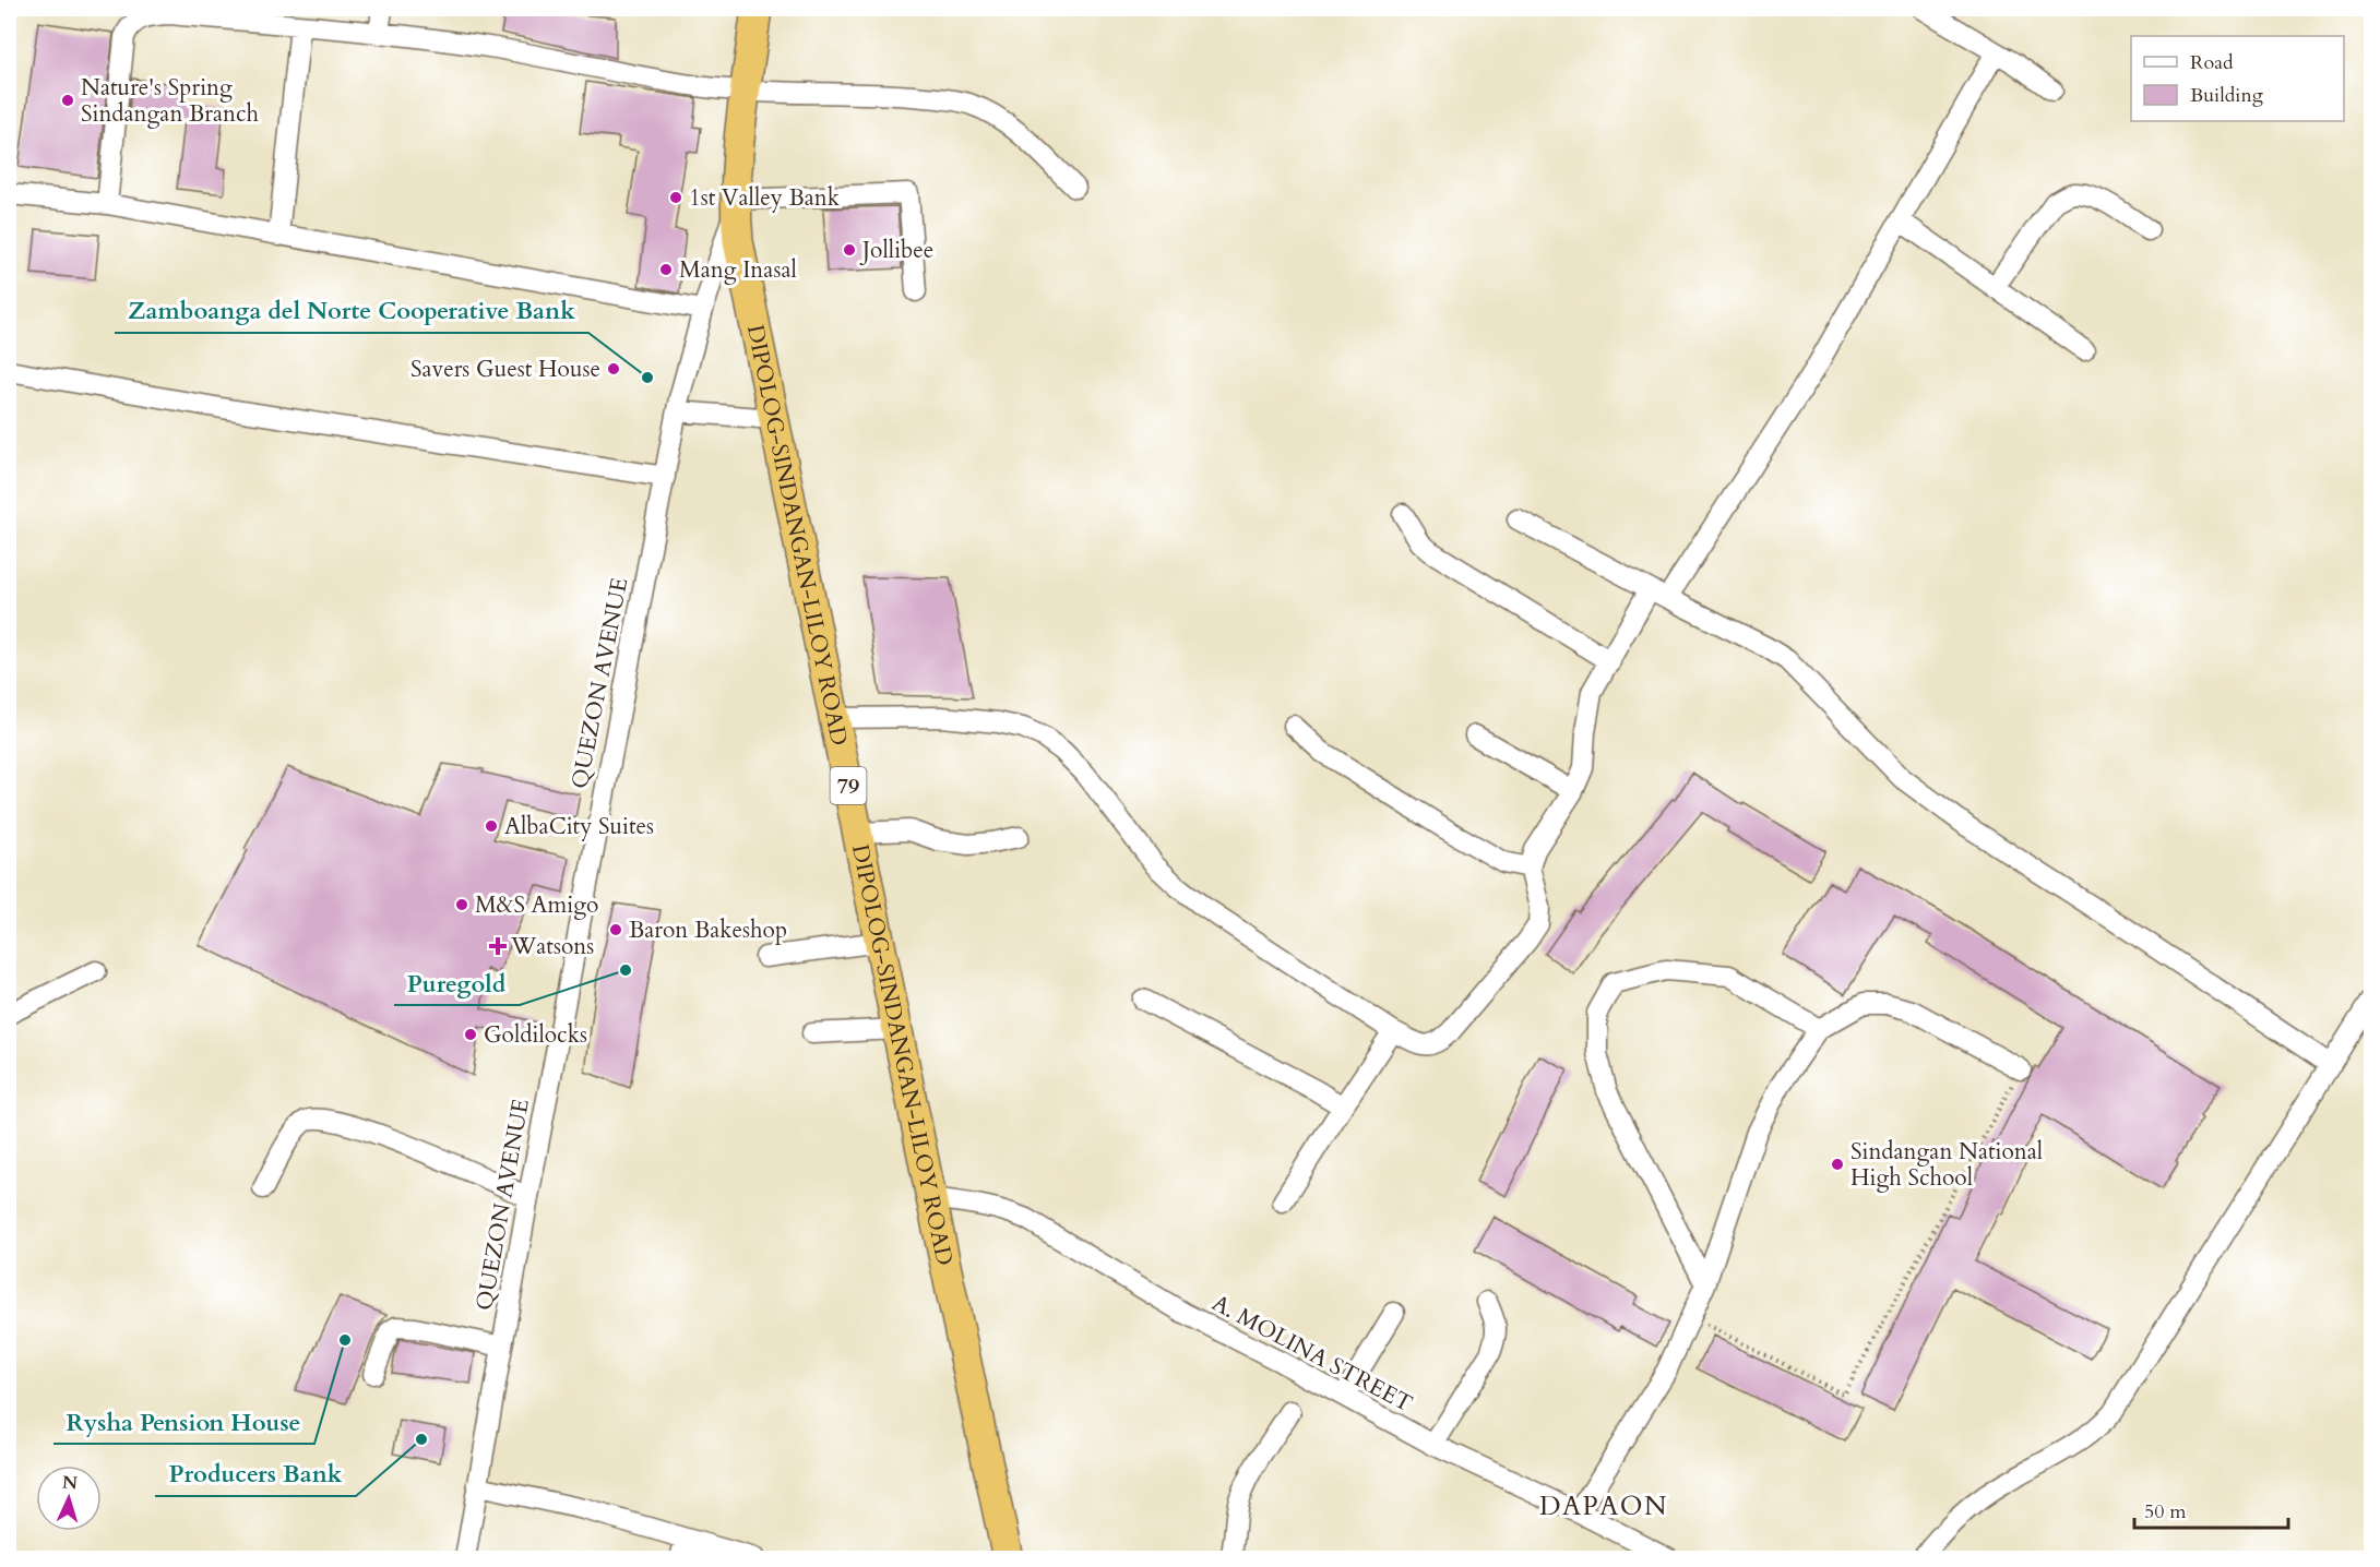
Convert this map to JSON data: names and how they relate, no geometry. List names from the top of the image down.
{
  "streets": {
    "highway": ["DIPOLOG-SINDANGAN-LILOY ROAD", "79"],
    "street": ["QUEZON AVENUE", "A. MOLINA STREET"]
  },
  "crossings": [
    ["DIPOLOG-SINDANGAN-LILOY ROAD", "QUEZON AVENUE"],
    ["DIPOLOG-SINDANGAN-LILOY ROAD", "A. MOLINA STREET"]
  ],
  "districts": ["DAPAON"],
  "places": {
    "other": [
      "Nature's Spring Sindangan Branch",
      "1st Valley Bank",
      "Jollibee",
      "Mang Inasal",
      "Savers Guest House",
      "Zamboanga del Norte Cooperative Bank",
      "AlbaCity Suites",
      "M&S Amigo",
      "Baron Bakeshop",
      "Puregold",
      "Goldilocks",
      "Sindangan National High School",
      "Rysha Pension House",
      "Producers Bank"
    ],
    "health": ["Watsons"]
  },
  "legend": ["Road", "Building"],
  "scale_bar": "50 m",
  "north": "top"
}
